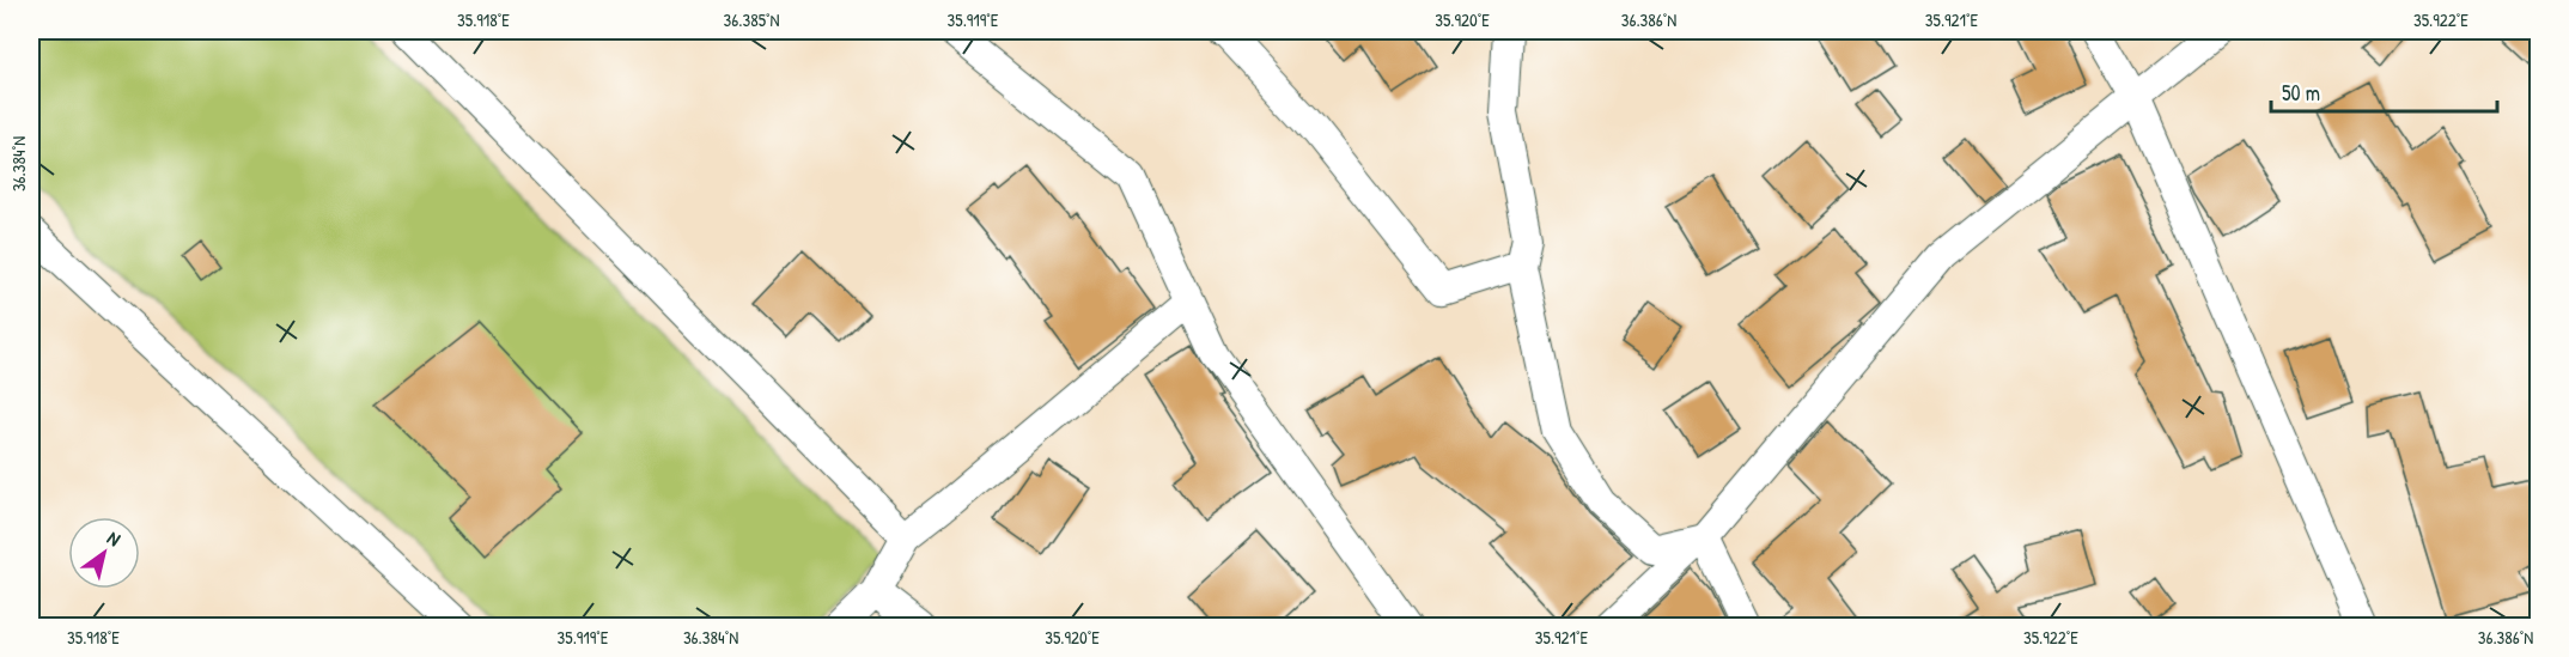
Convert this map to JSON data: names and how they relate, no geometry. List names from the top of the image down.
{
  "scale_bar": "50 m",
  "north": "top right",
  "coordinates": [
    "35.918°E",
    "36.385°N",
    "35.919°E",
    "35.920°E",
    "36.386°N",
    "35.921°E",
    "35.922°E",
    "36.384°N"
  ]
}
